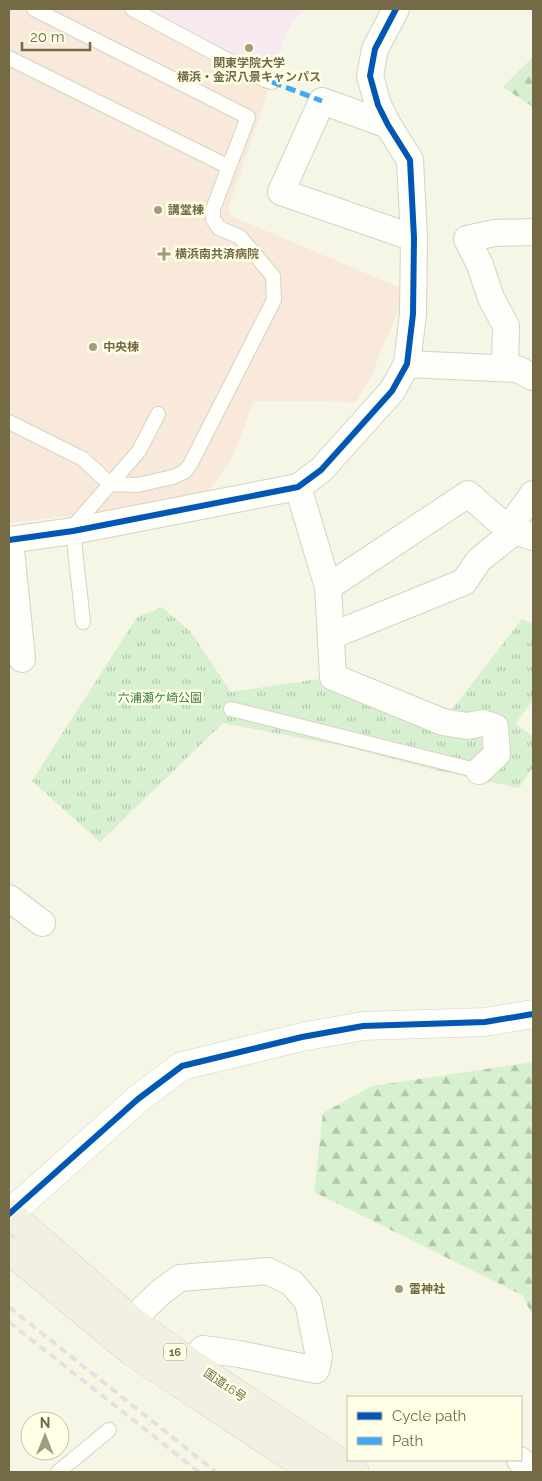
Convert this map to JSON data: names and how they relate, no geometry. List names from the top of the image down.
{
  "streets": {
    "highway": ["16", "国道16号"]
  },
  "parks": ["六浦瀬ケ崎公園"],
  "places": {
    "other": [
      "関東学院大学 横浜・金沢八景キャンパス",
      "講堂棟",
      "中央棟",
      "雷神社"
    ],
    "health": ["横浜南共済病院"]
  },
  "legend": ["Cycle path", "Path"],
  "scale_bar": "20 m",
  "north": "top"
}
